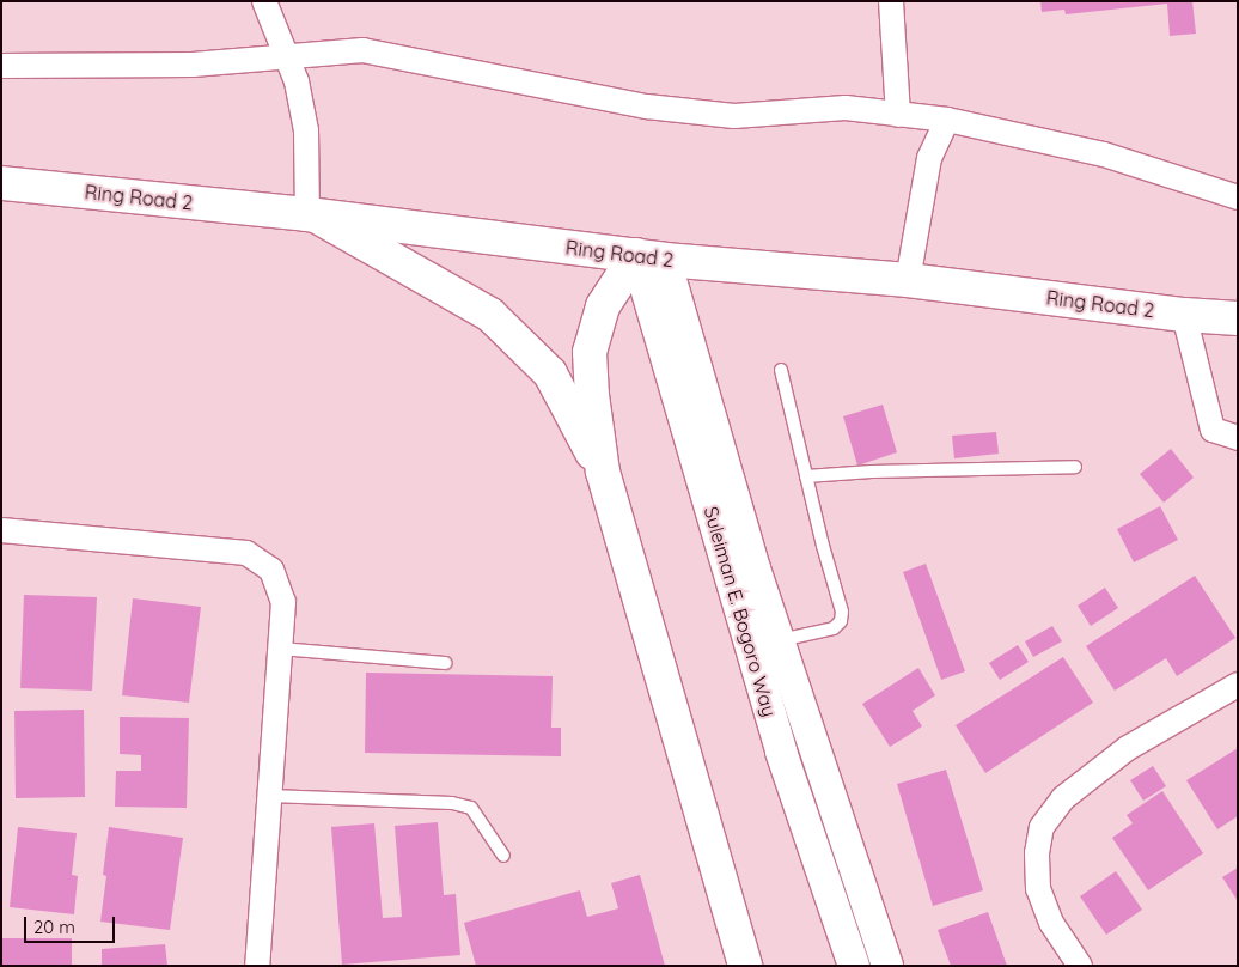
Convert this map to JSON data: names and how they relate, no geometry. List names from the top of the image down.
{
  "streets": {
    "main road": ["Ring Road 2"],
    "street": ["Suleiman E. Bogoro Way"]
  },
  "crossings": [
    ["Ring Road 2", "Suleiman E. Bogoro Way"]
  ],
  "scale_bar": "20 m"
}
